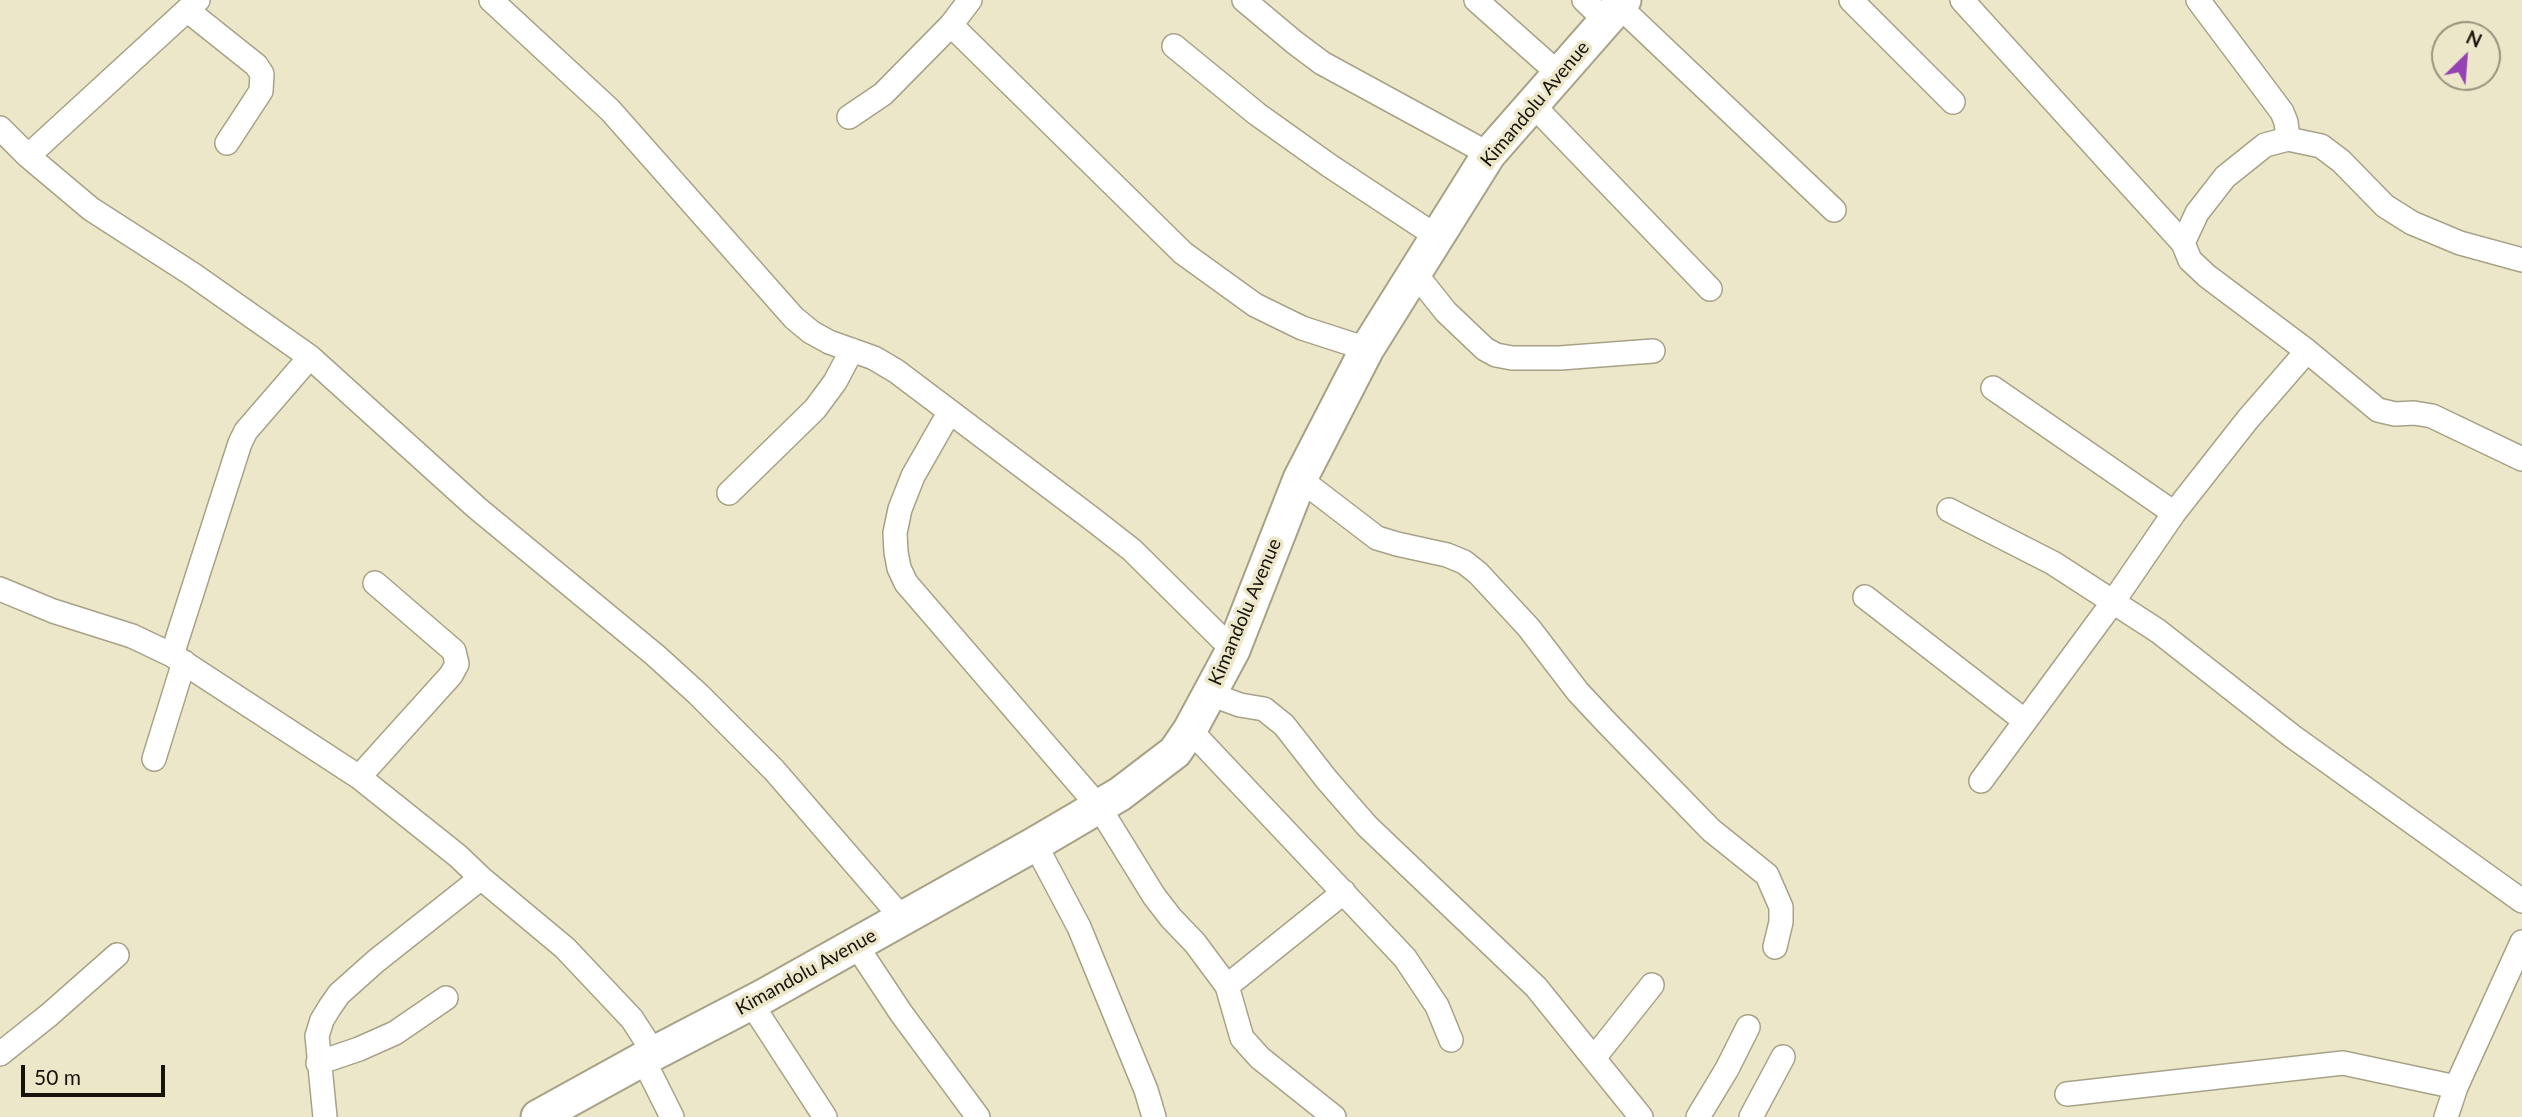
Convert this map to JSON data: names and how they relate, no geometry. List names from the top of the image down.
{
  "streets": {
    "street": ["Kimandolu Avenue"]
  },
  "scale_bar": "50 m",
  "north": "top right"
}
